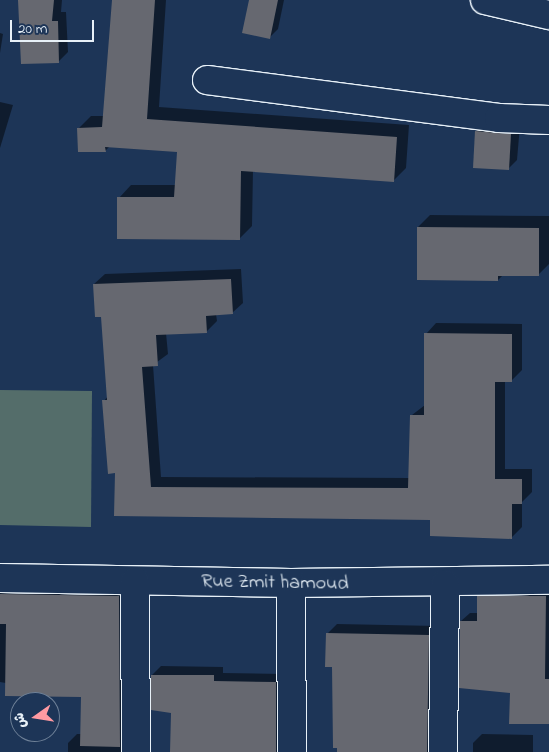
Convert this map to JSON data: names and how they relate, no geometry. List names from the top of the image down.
{
  "streets": {
    "street": ["Rue Zmit hamoud"]
  },
  "scale_bar": "20 m",
  "north": "left"
}
